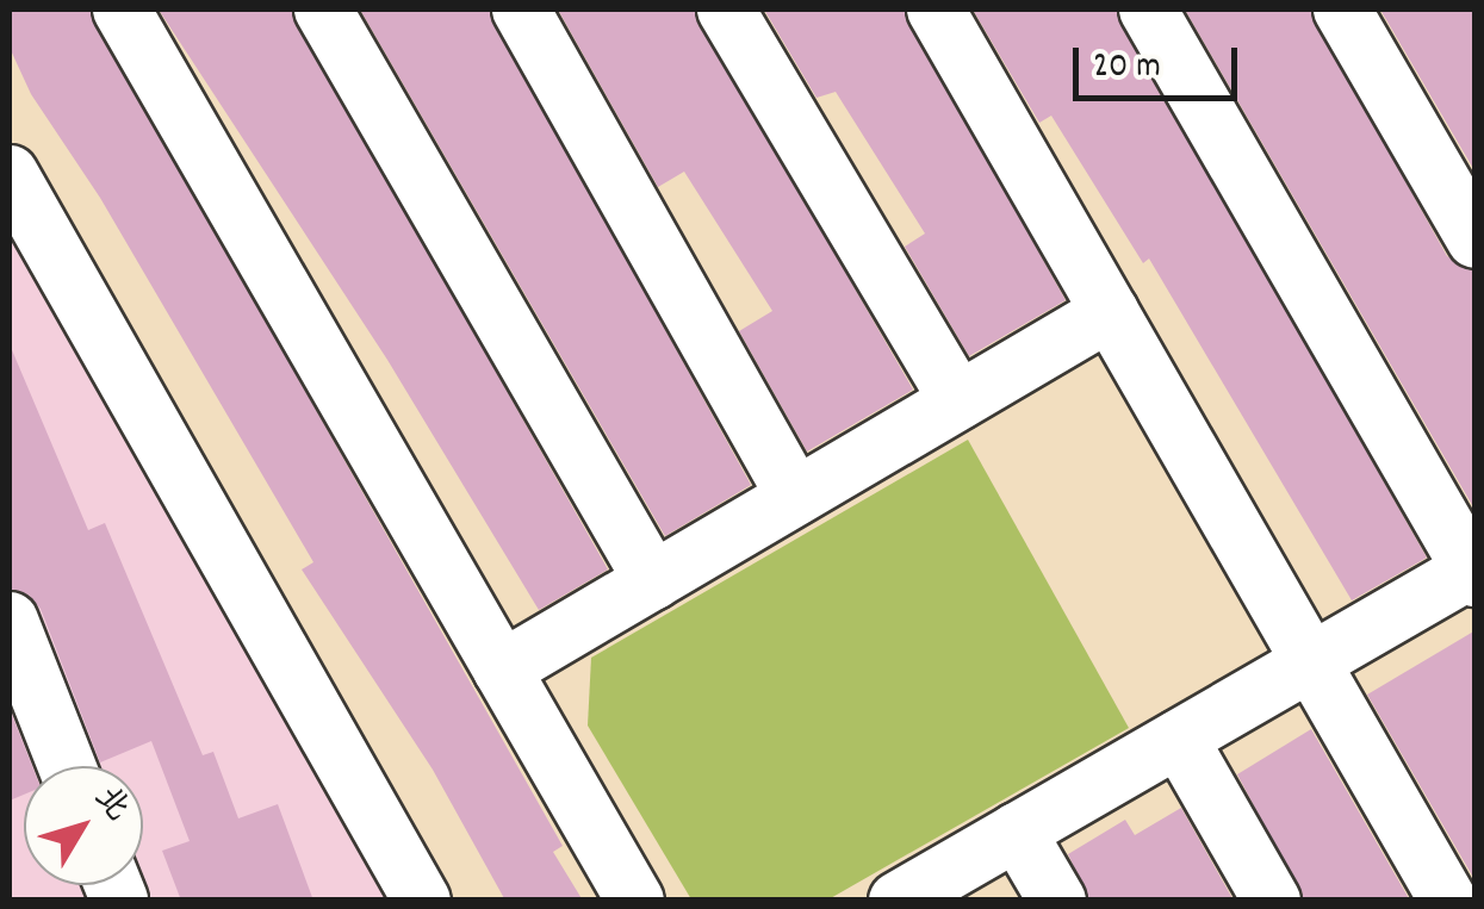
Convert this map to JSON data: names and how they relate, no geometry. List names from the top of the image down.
{
  "scale_bar": "20 m",
  "north": "top right"
}
